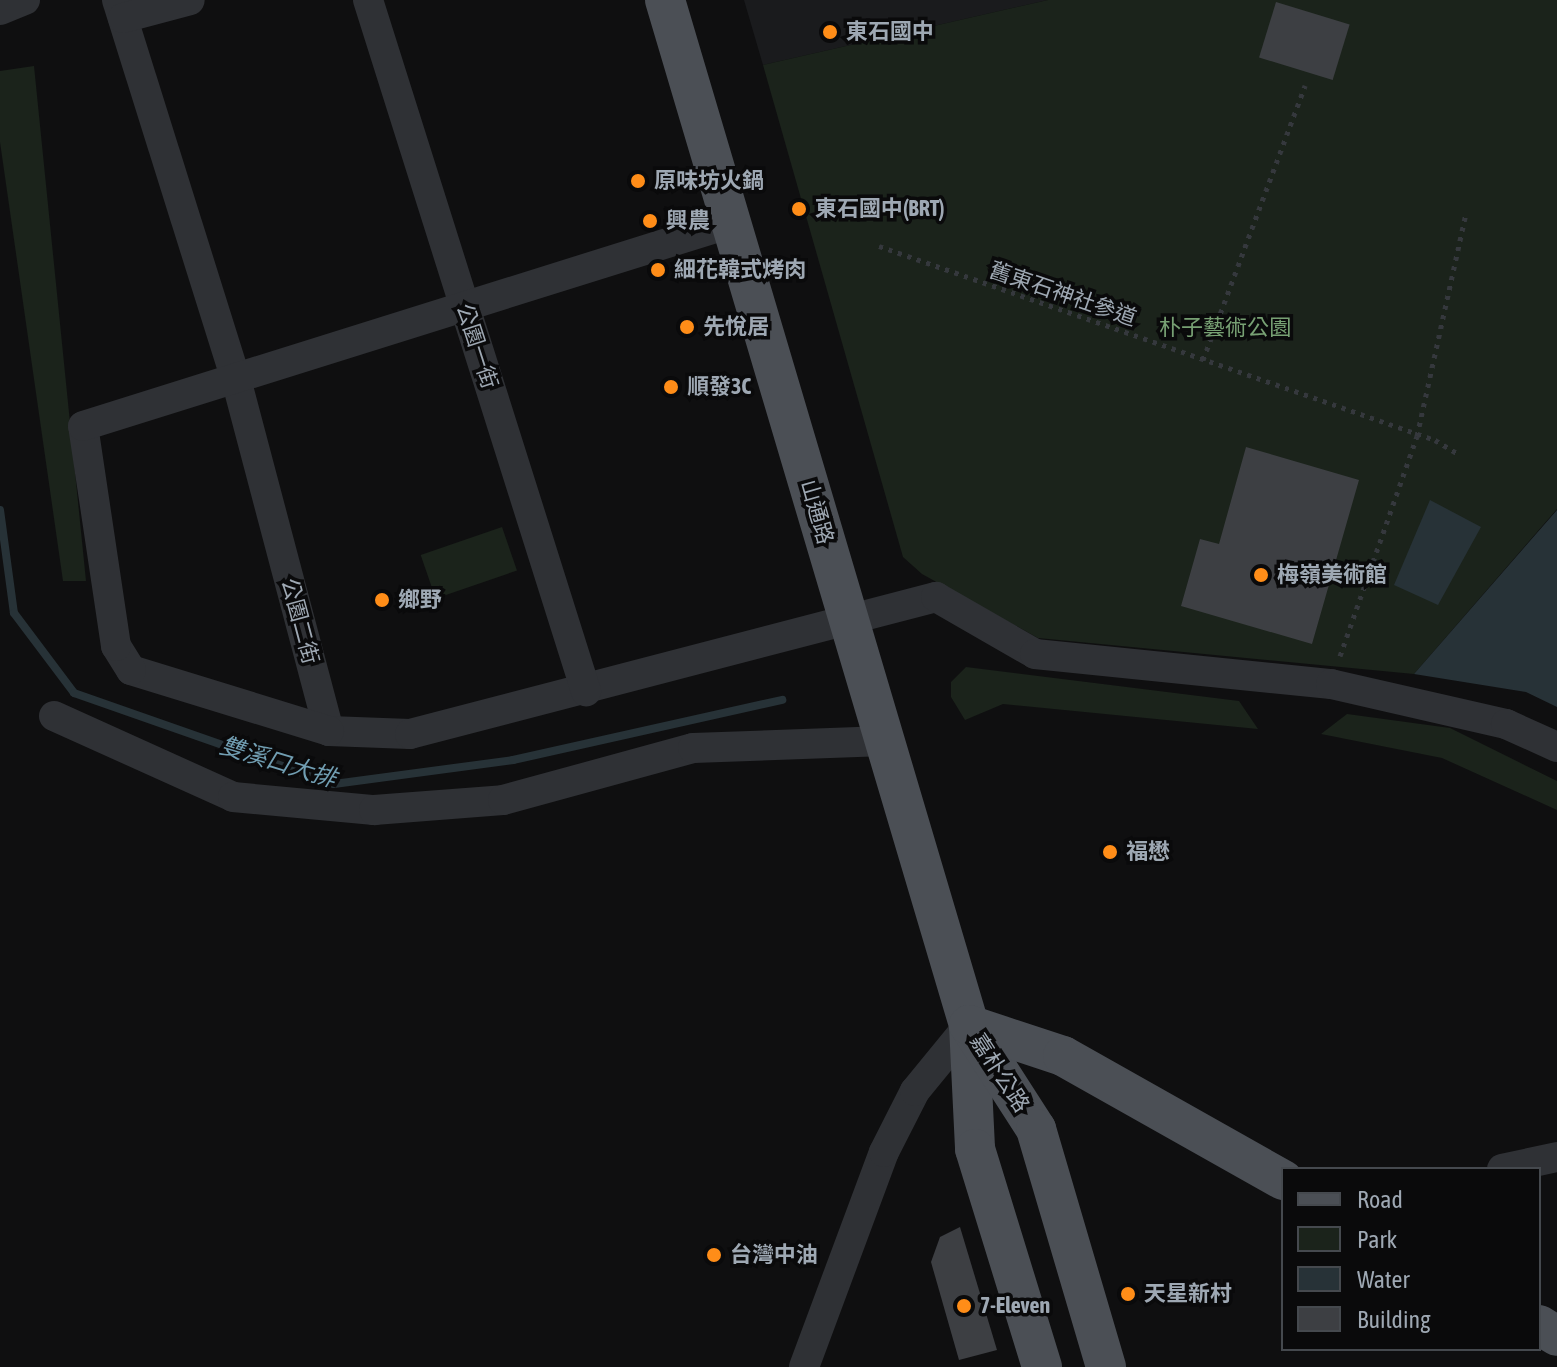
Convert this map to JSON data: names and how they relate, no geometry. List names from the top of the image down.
{
  "streets": {
    "main road": ["山通路", "嘉朴公路"],
    "street": ["公園一街", "公園二街"],
    "path": ["舊東石神社參道"]
  },
  "crossings": [
    ["山通路", "嘉朴公路"]
  ],
  "water": ["雙溪口大排"],
  "parks": ["朴子藝術公園"],
  "places": [
    "東石國中",
    "原味坊火鍋",
    "東石國中(BRT)",
    "興農",
    "細花韓式烤肉",
    "先悅居",
    "順發3C",
    "梅嶺美術館",
    "鄉野",
    "福懋",
    "台灣中油",
    "天星新村",
    "7-Eleven"
  ],
  "legend": [
    "Road",
    "Park",
    "Water",
    "Building"
  ]
}
